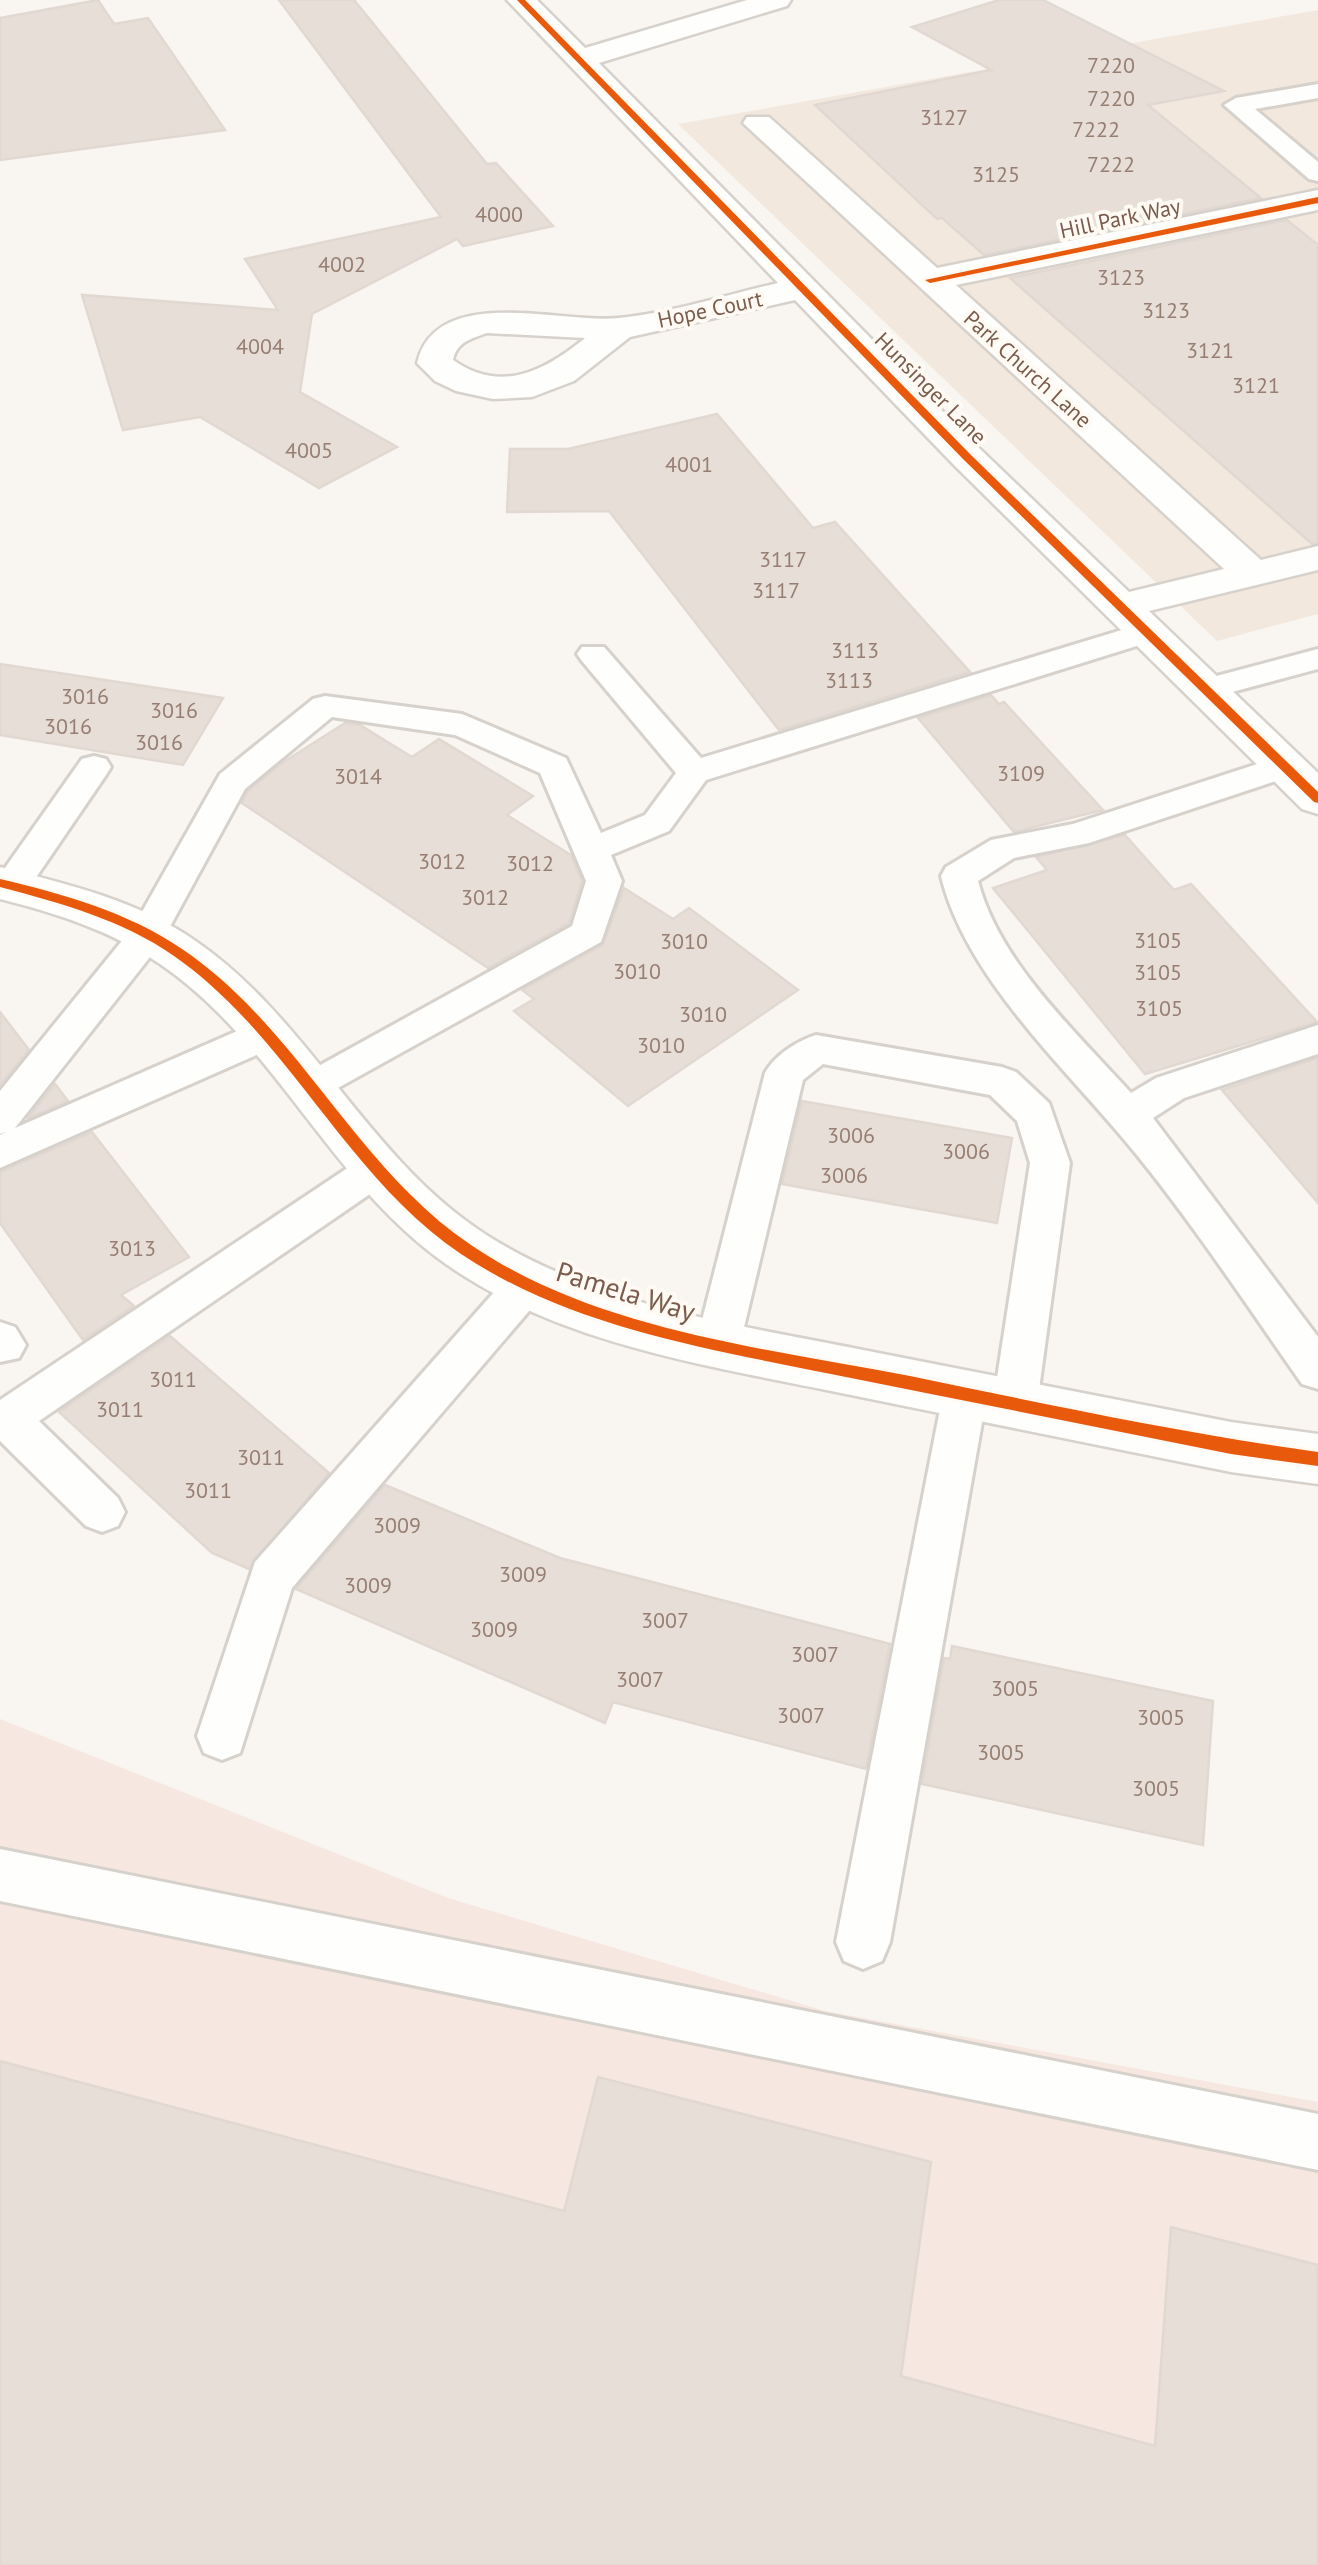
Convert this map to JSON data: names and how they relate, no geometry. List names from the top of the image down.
{
  "streets": {
    "street": [
      "Hill Park Way",
      "Hope Court",
      "Park Church Lane",
      "Hunsinger Lane",
      "Pamela Way"
    ]
  },
  "crossings": [
    ["Hill Park Way", "Park Church Lane"],
    ["Hope Court", "Hunsinger Lane"]
  ],
  "house_numbers": [
    "7220",
    "7220",
    "3127",
    "7222",
    "7222",
    "3125",
    "4000",
    "4002",
    "3123",
    "3123",
    "4004",
    "3121",
    "3121",
    "4005",
    "4001",
    "3117",
    "3117",
    "3113",
    "3113",
    "3016",
    "3016",
    "3016",
    "3016",
    "3109",
    "3014",
    "3012",
    "3012",
    "3012",
    "3105",
    "3010",
    "3010",
    "3105",
    "3105",
    "3010",
    "3010",
    "3006",
    "3006",
    "3006",
    "3013",
    "3011",
    "3011",
    "3011",
    "3011",
    "3009",
    "3009",
    "3009",
    "3007",
    "3009",
    "3007",
    "3007",
    "3005",
    "3007",
    "3005",
    "3005",
    "3005"
  ]
}
